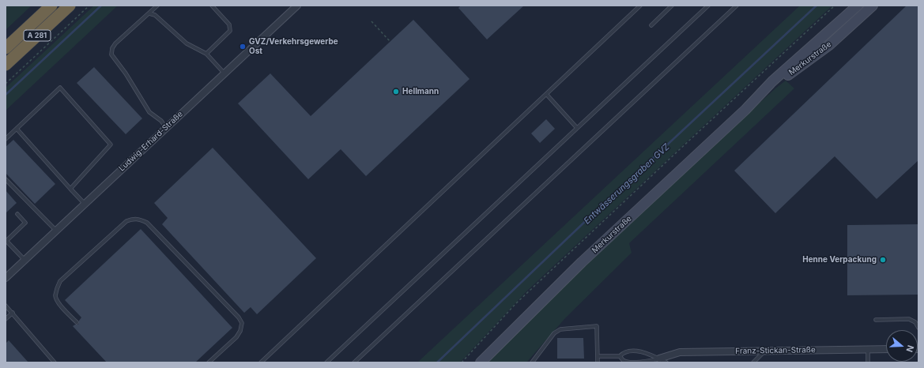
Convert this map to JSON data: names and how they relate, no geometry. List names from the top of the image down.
{
  "streets": {
    "highway": ["A 281"],
    "street": ["Merkurstraße", "Ludwig-Erhard-Straße", "Franz-Stickan-Straße"]
  },
  "water": ["Entwässerungsgraben GVZ"],
  "places": ["GVZ/Verkehrsgewerbe Ost", "Hellmann", "Henne Verpackung"],
  "north": "right"
}
